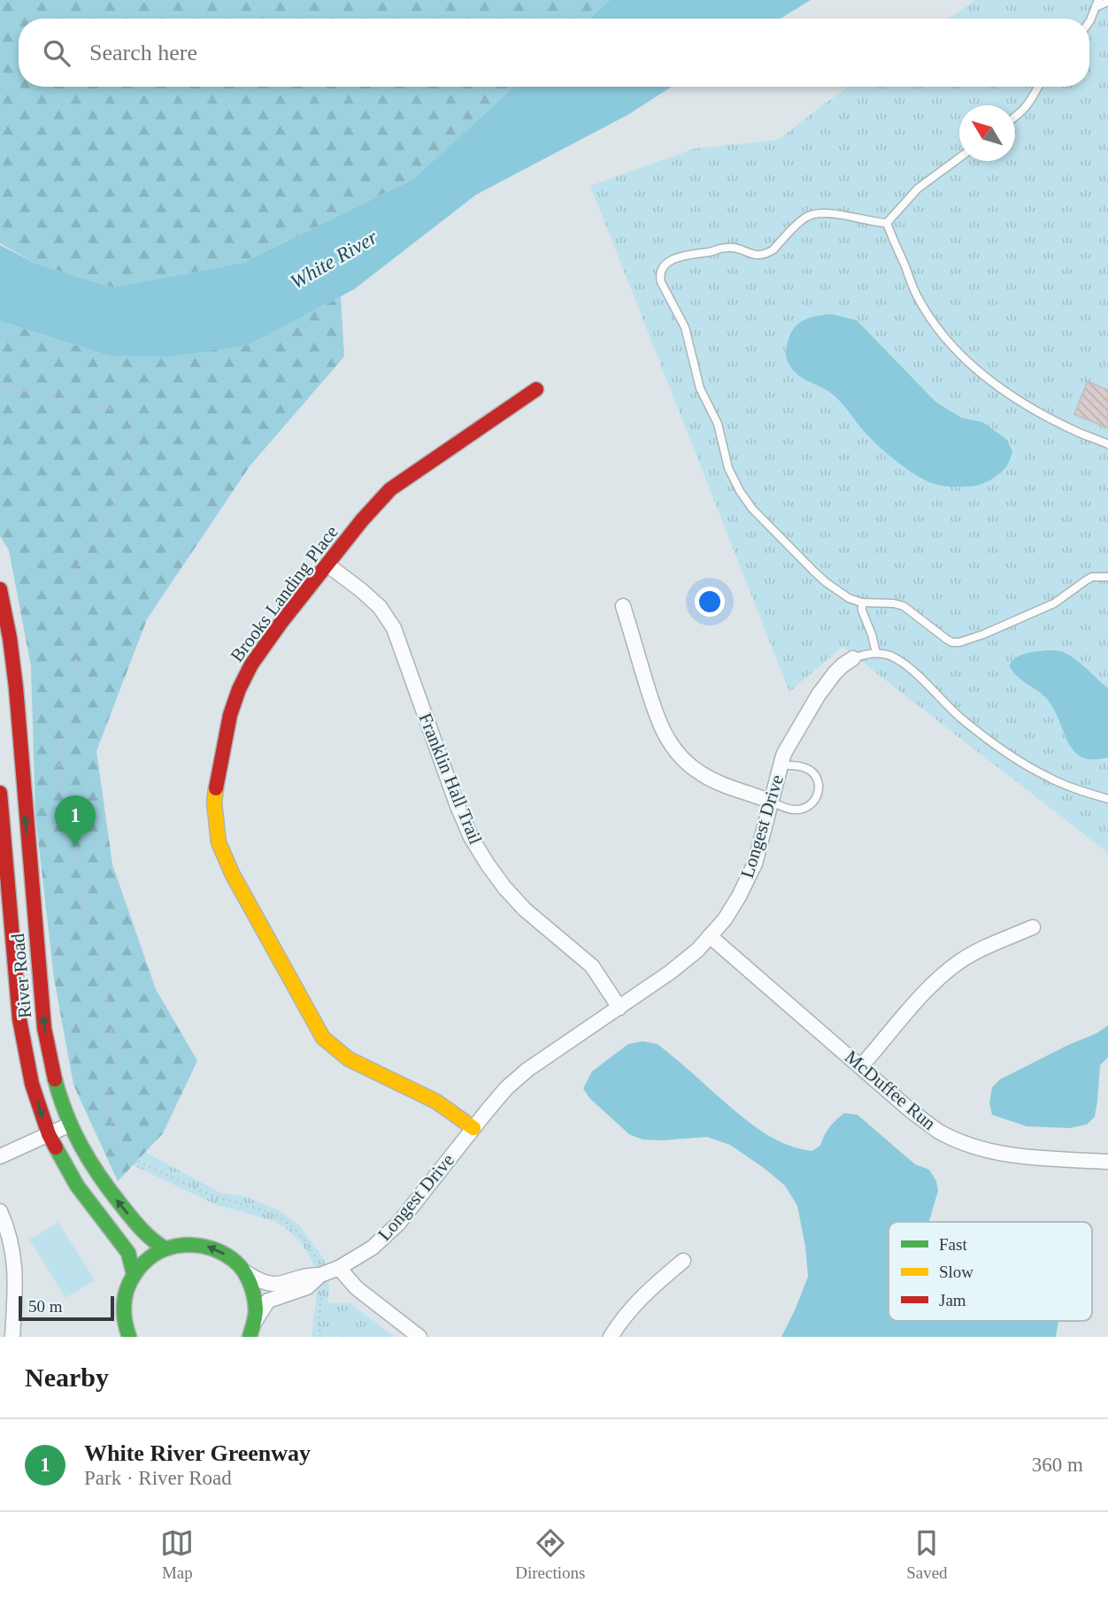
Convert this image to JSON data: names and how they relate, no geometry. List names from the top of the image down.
{
  "streets": {
    "main road": ["Brooks Landing Place", "River Road"],
    "street": ["Franklin Hall Trail", "Longest Drive", "McDuffee Run"]
  },
  "crossings": [
    ["Brooks Landing Place", "Franklin Hall Trail"],
    ["Brooks Landing Place", "Longest Drive"],
    ["Franklin Hall Trail", "Longest Drive"],
    ["Longest Drive", "McDuffee Run"]
  ],
  "water": ["White River"],
  "legend": ["Fast", "Slow", "Jam"],
  "scale_bar": "50 m",
  "north": "top left",
  "page": {
    "search": "Search here",
    "pins": "1",
    "scale": "50 m",
    "heading": "Nearby",
    "list": [
      {
        "mark": "1",
        "name": "White River Greenway",
        "note": "Park · River Road",
        "value": "360 m"
      }
    ],
    "nav": ["Map", "Directions", "Saved"]
  }
}
